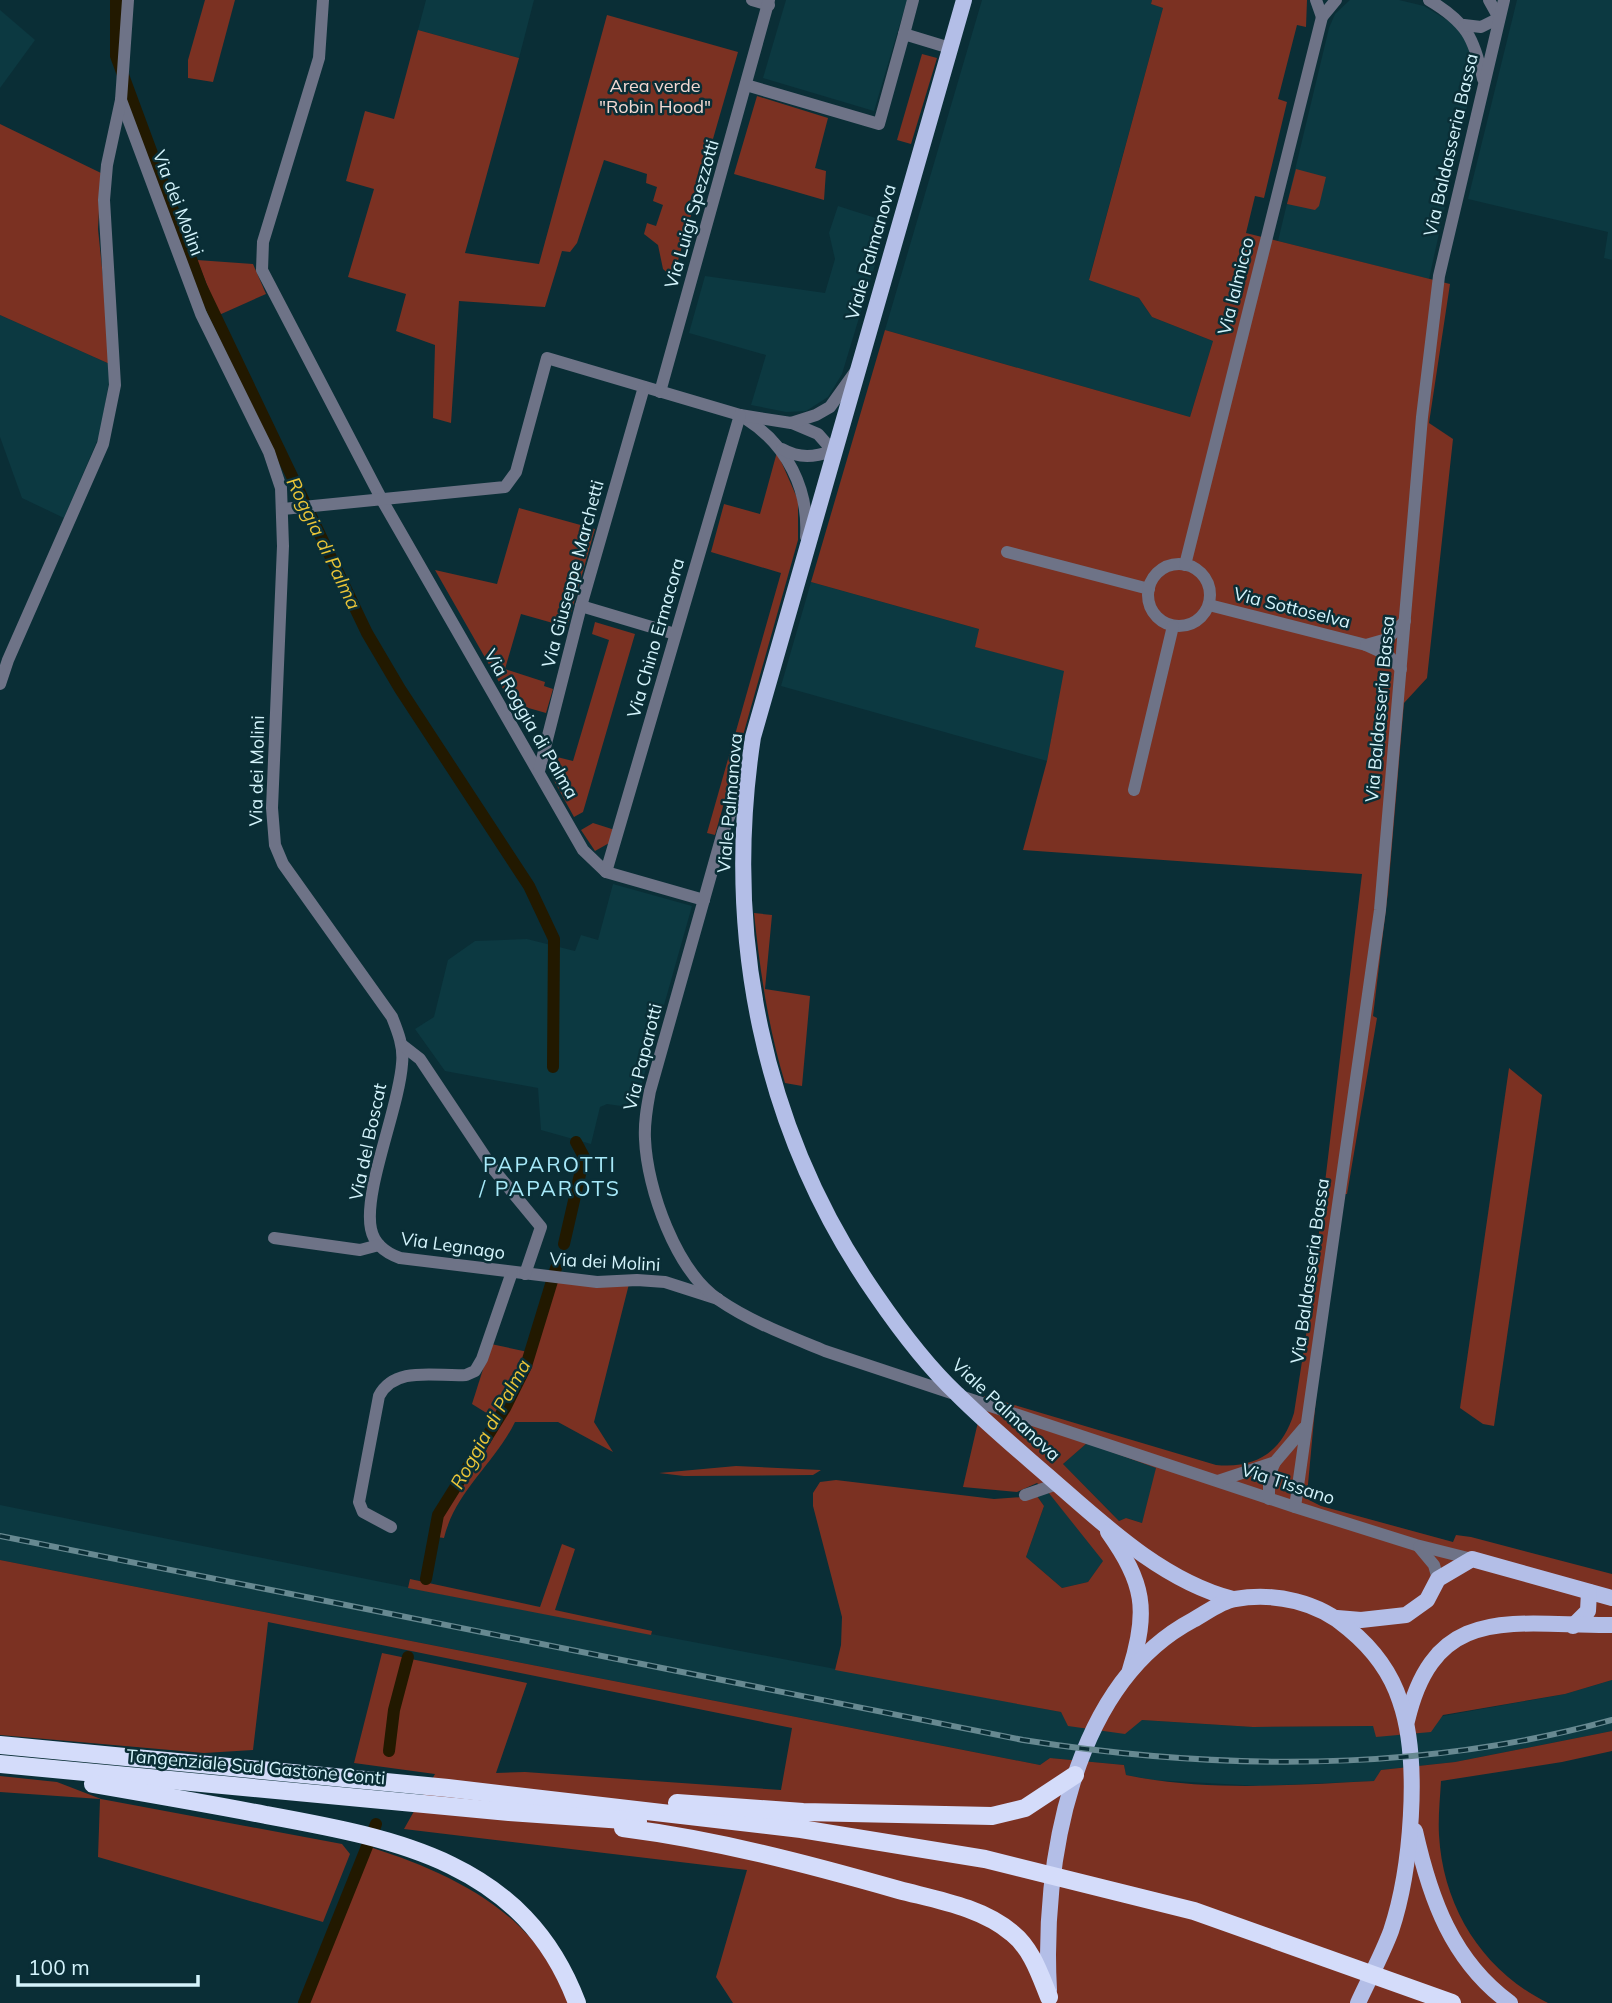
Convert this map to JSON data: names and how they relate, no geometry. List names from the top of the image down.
{
  "streets": {
    "highway": ["Tangenziale Sud Gastone Conti"],
    "main road": ["Viale Palmanova", "Via Tissano"],
    "street": [
      "Via Baldasseria Bassa",
      "Via dei Molini",
      "Via Luigi Spezzotti",
      "Via Ialmicco",
      "Via Giuseppe Marchetti",
      "Via Sottoselva",
      "Via Chino Ermacora",
      "Via Roggia di Palma",
      "Via Paparotti",
      "Via del Boscat",
      "Via Legnago"
    ]
  },
  "crossings": [
    ["Via Baldasseria Bassa", "Via Sottoselva"],
    ["Via Baldasseria Bassa", "Via Tissano"],
    ["Via dei Molini", "Via Paparotti"],
    ["Via dei Molini", "Via del Boscat"],
    ["Via dei Molini", "Via Legnago"],
    ["Viale Palmanova", "Via Paparotti"],
    ["Viale Palmanova", "Via Tissano"],
    ["Via Ialmicco", "Via Sottoselva"],
    ["Via Giuseppe Marchetti", "Via Roggia di Palma"],
    ["Via Chino Ermacora", "Via Roggia di Palma"],
    ["Via Roggia di Palma", "Via Paparotti"],
    ["Via Paparotti", "Via Tissano"],
    ["Via del Boscat", "Via Legnago"]
  ],
  "districts": ["PAPAROTTI / PAPAROTS"],
  "water": ["Roggia di Palma"],
  "parks": ["Area verde \"Robin Hood\""],
  "scale_bar": "100 m"
}
